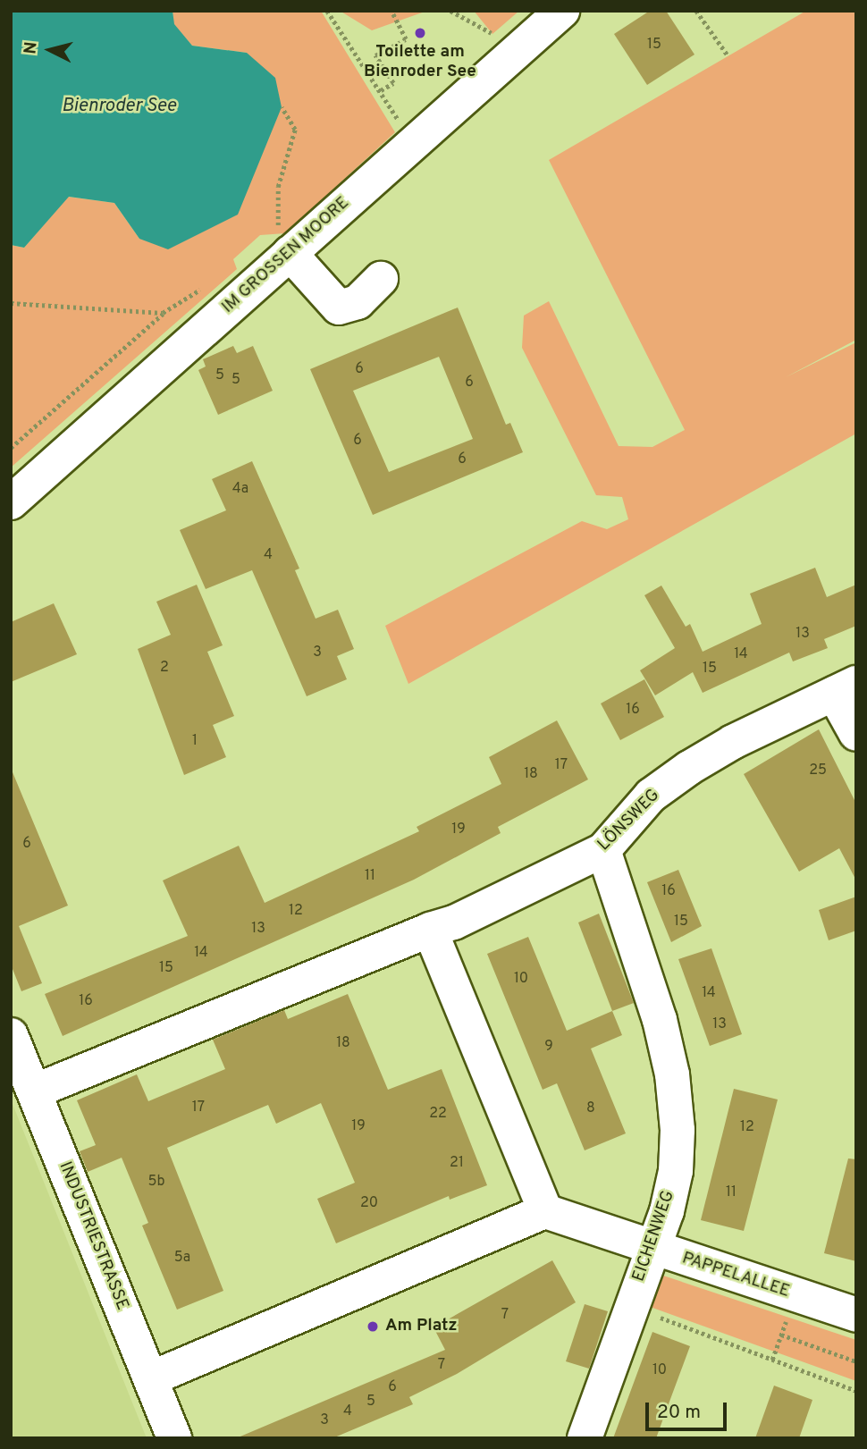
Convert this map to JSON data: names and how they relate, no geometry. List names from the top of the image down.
{
  "streets": {
    "street": [
      "IM GROSSEN MOORE",
      "LÖNSWEG",
      "INDUSTRIESTRASSE",
      "EICHENWEG",
      "PAPPELALLEE"
    ]
  },
  "crossings": [
    ["LÖNSWEG", "EICHENWEG"],
    ["EICHENWEG", "PAPPELALLEE"]
  ],
  "water": ["Bienroder See"],
  "places": ["Toilette am Bienroder See", "Am Platz"],
  "house_numbers": [
    "15",
    "6",
    "5",
    "5",
    "6",
    "6",
    "6",
    "4a",
    "4",
    "13",
    "3",
    "14",
    "2",
    "15",
    "16",
    "1",
    "17",
    "25",
    "18",
    "19",
    "6",
    "11",
    "16",
    "12",
    "15",
    "13",
    "14",
    "15",
    "10",
    "14",
    "16",
    "13",
    "18",
    "9",
    "17",
    "8",
    "22",
    "19",
    "12",
    "21",
    "5b",
    "11",
    "20",
    "5a",
    "7",
    "7",
    "10",
    "6",
    "5",
    "4",
    "3"
  ],
  "scale_bar": "20 m",
  "north": "left"
}
